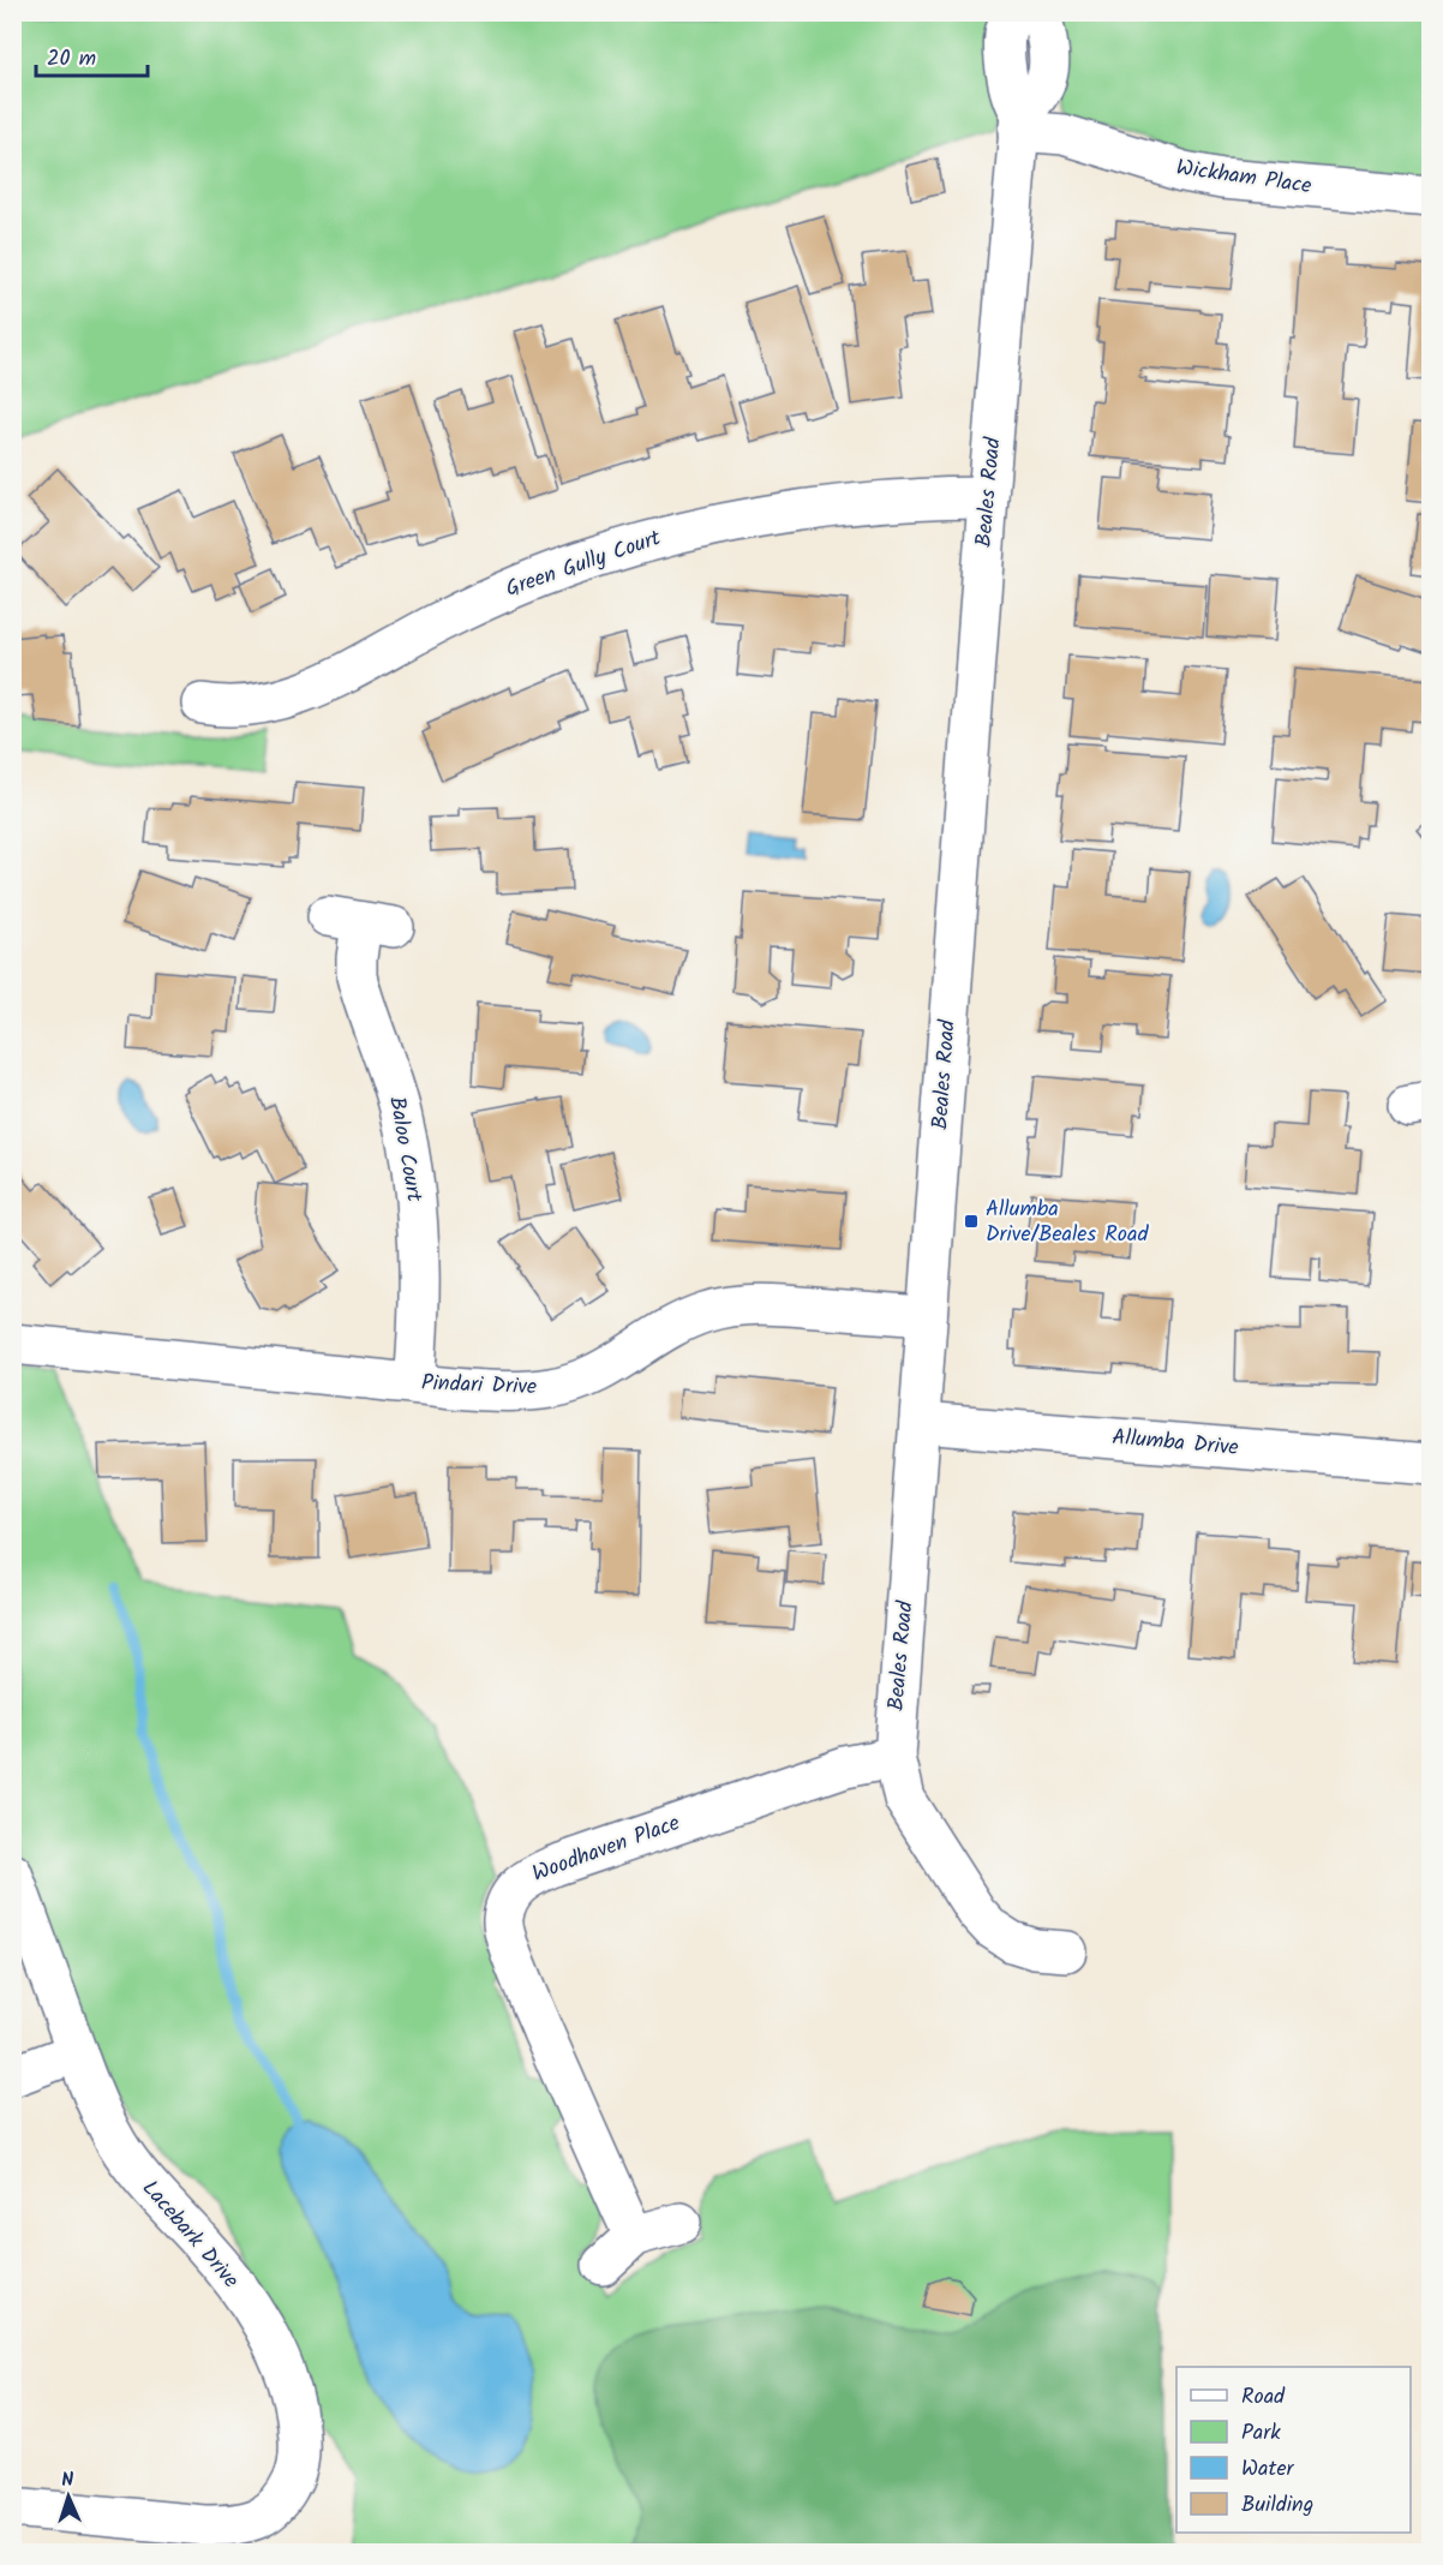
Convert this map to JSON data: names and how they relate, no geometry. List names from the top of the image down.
{
  "streets": {
    "street": [
      "Wickham Place",
      "Beales Road",
      "Green Gully Court",
      "Baloo Court",
      "Pindari Drive",
      "Allumba Drive",
      "Woodhaven Place",
      "Lacebark Drive"
    ]
  },
  "crossings": [
    ["Wickham Place", "Beales Road"],
    ["Beales Road", "Green Gully Court"],
    ["Beales Road", "Pindari Drive"],
    ["Beales Road", "Allumba Drive"],
    ["Beales Road", "Woodhaven Place"],
    ["Baloo Court", "Pindari Drive"]
  ],
  "places": {
    "transit": ["Allumba Drive/Beales Road"]
  },
  "legend": [
    "Road",
    "Park",
    "Water",
    "Building"
  ],
  "scale_bar": "20 m",
  "north": "top"
}
